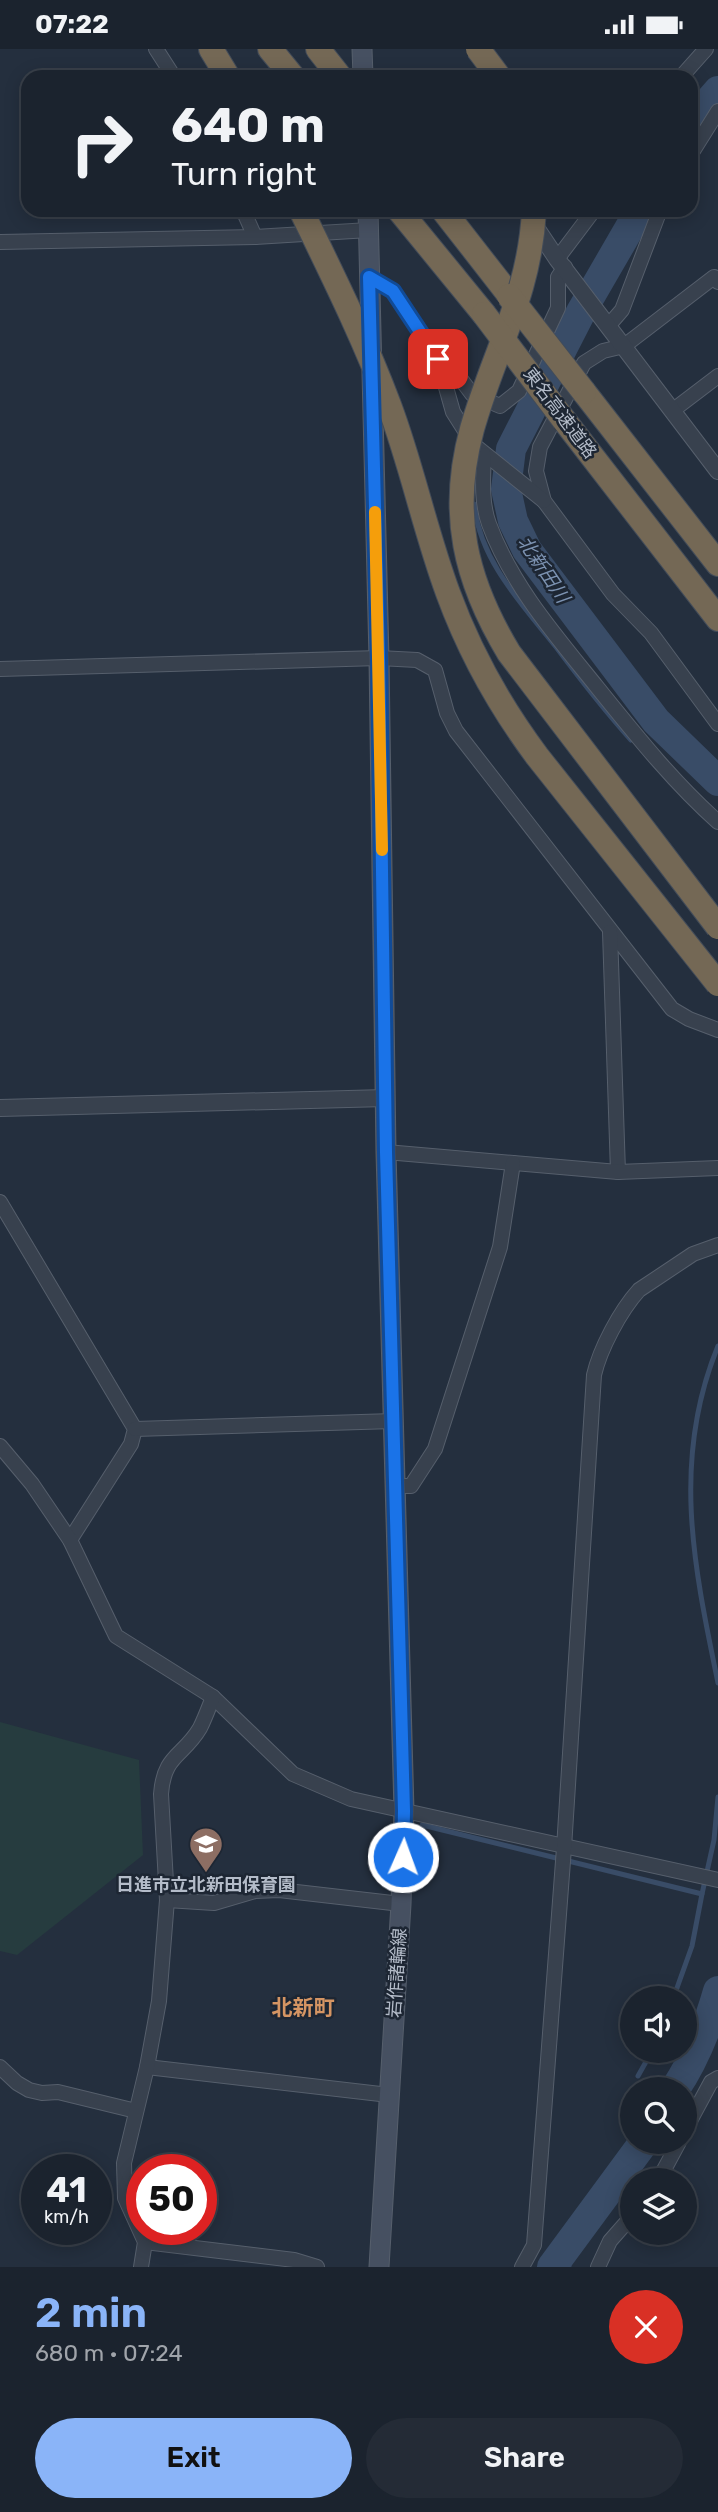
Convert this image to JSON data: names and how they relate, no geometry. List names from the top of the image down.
{
  "streets": {
    "highway": ["東名高速道路"],
    "main road": ["岩作諸輪線"]
  },
  "districts": ["北新町"],
  "water": ["北新田川"],
  "places": {
    "school or university": ["日進市立北新田保育園"]
  },
  "page": {
    "status": "07:22",
    "turn": ["640 m", "Turn right"],
    "speed": "41 km/h",
    "limit": "50",
    "heading": ["2 min", "680 m · 07:24"],
    "buttons": ["Exit", "Share"]
  }
}
